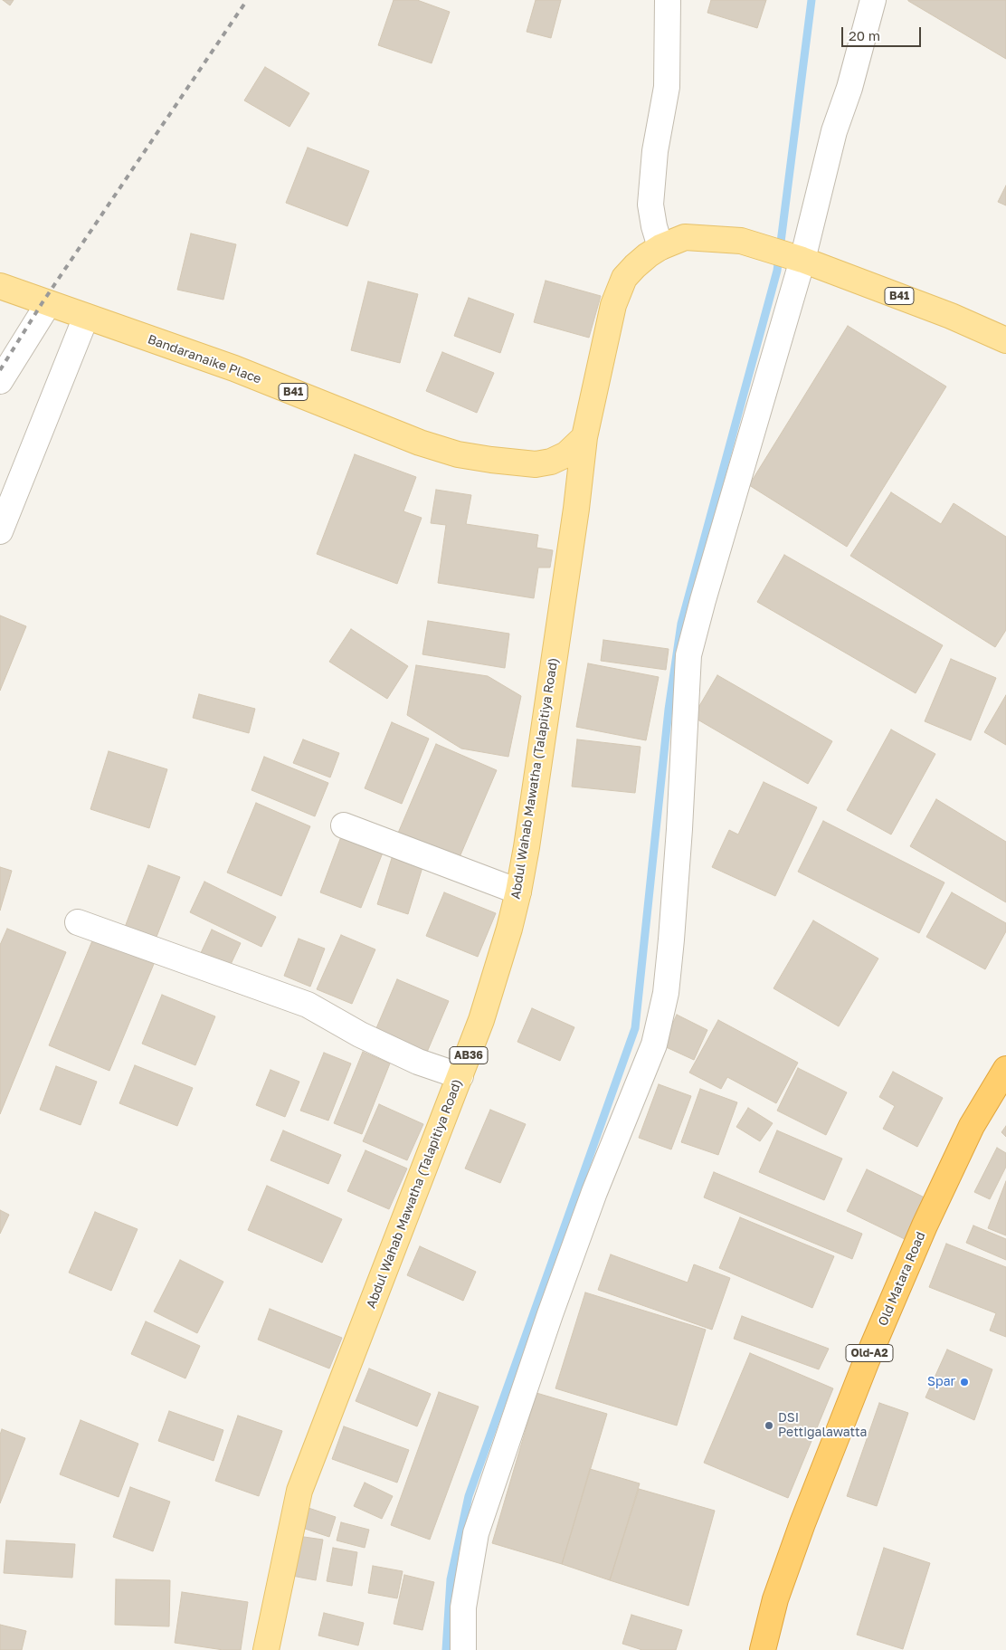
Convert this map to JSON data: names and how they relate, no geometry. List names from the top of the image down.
{
  "streets": {
    "highway": ["Old Matara Road", "Old-A2"],
    "main road": [
      "B41",
      "Bandaranaike Place",
      "Abdul Wahab Mawatha (Talapitiya Road)",
      "AB36"
    ]
  },
  "crossings": [
    ["B41", "Bandaranaike Place"],
    ["B41", "Abdul Wahab Mawatha (Talapitiya Road)"],
    ["Bandaranaike Place", "Abdul Wahab Mawatha (Talapitiya Road)"]
  ],
  "places": ["Spar", "DSI Pettigalawatta"],
  "scale_bar": "20 m"
}
